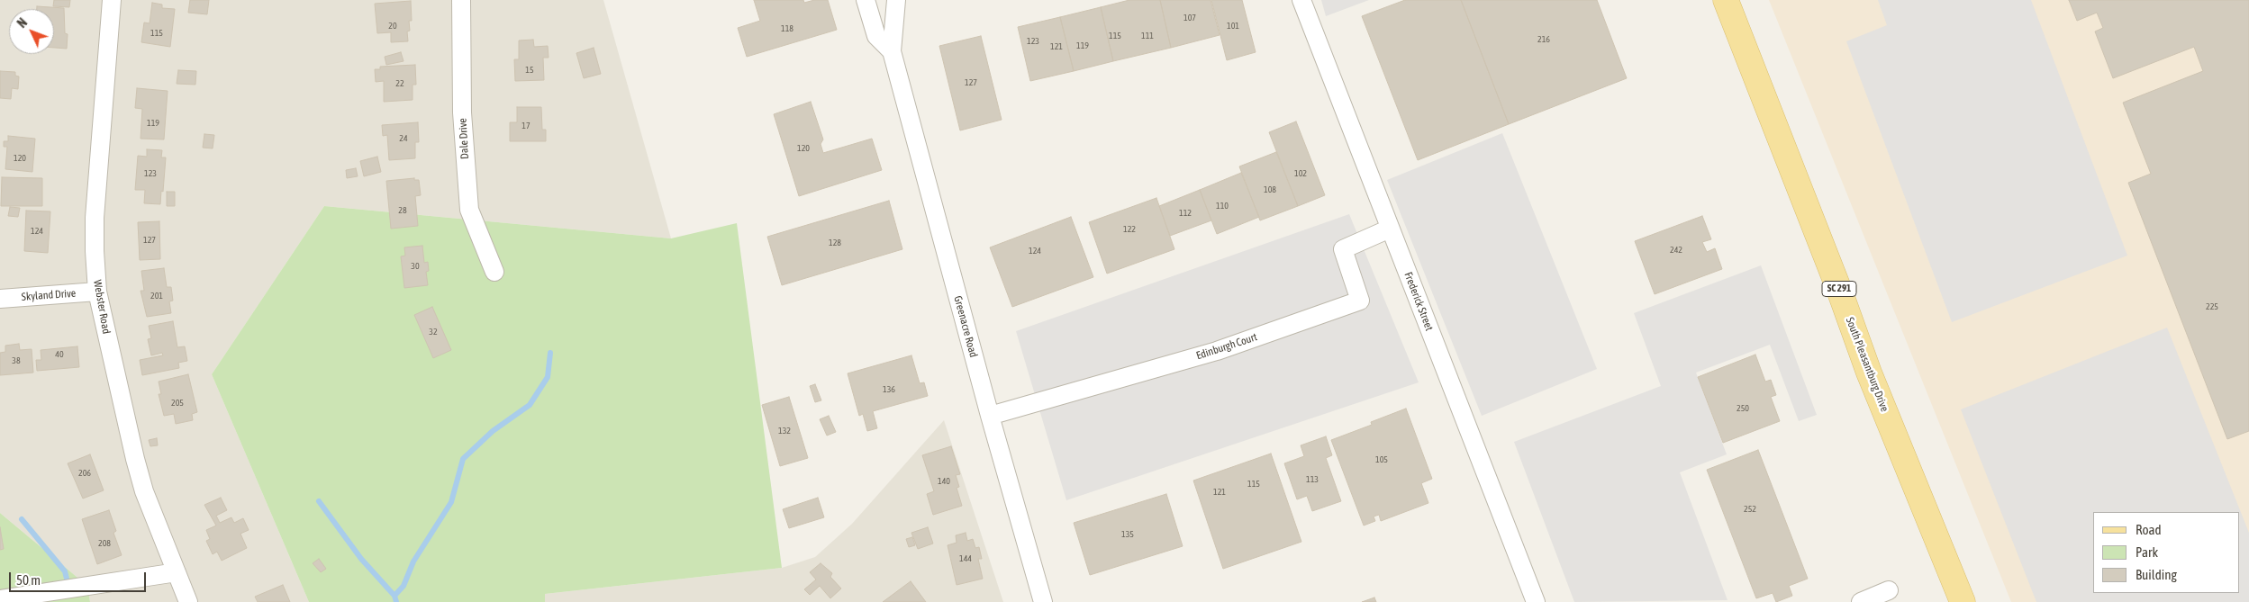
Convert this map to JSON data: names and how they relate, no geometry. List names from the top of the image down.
{
  "streets": {
    "main road": ["SC 291", "South Pleasantburg Drive"],
    "street": [
      "Dale Drive",
      "Skyland Drive",
      "Frederick Street",
      "Webster Road",
      "Greenacre Road",
      "Edinburgh Court"
    ]
  },
  "crossings": [
    ["Skyland Drive", "Webster Road"],
    ["Frederick Street", "Edinburgh Court"],
    ["Greenacre Road", "Edinburgh Court"]
  ],
  "house_numbers": [
    "107",
    "20",
    "101",
    "118",
    "115",
    "115",
    "111",
    "216",
    "123",
    "119",
    "121",
    "15",
    "127",
    "22",
    "119",
    "17",
    "24",
    "120",
    "120",
    "123",
    "102",
    "108",
    "110",
    "28",
    "112",
    "122",
    "124",
    "127",
    "128",
    "242",
    "124",
    "30",
    "201",
    "225",
    "32",
    "40",
    "38",
    "136",
    "205",
    "250",
    "132",
    "105",
    "206",
    "113",
    "140",
    "115",
    "121",
    "252",
    "135",
    "208",
    "144"
  ],
  "legend": ["Road", "Park", "Building"],
  "scale_bar": "50 m",
  "north": "top left"
}
